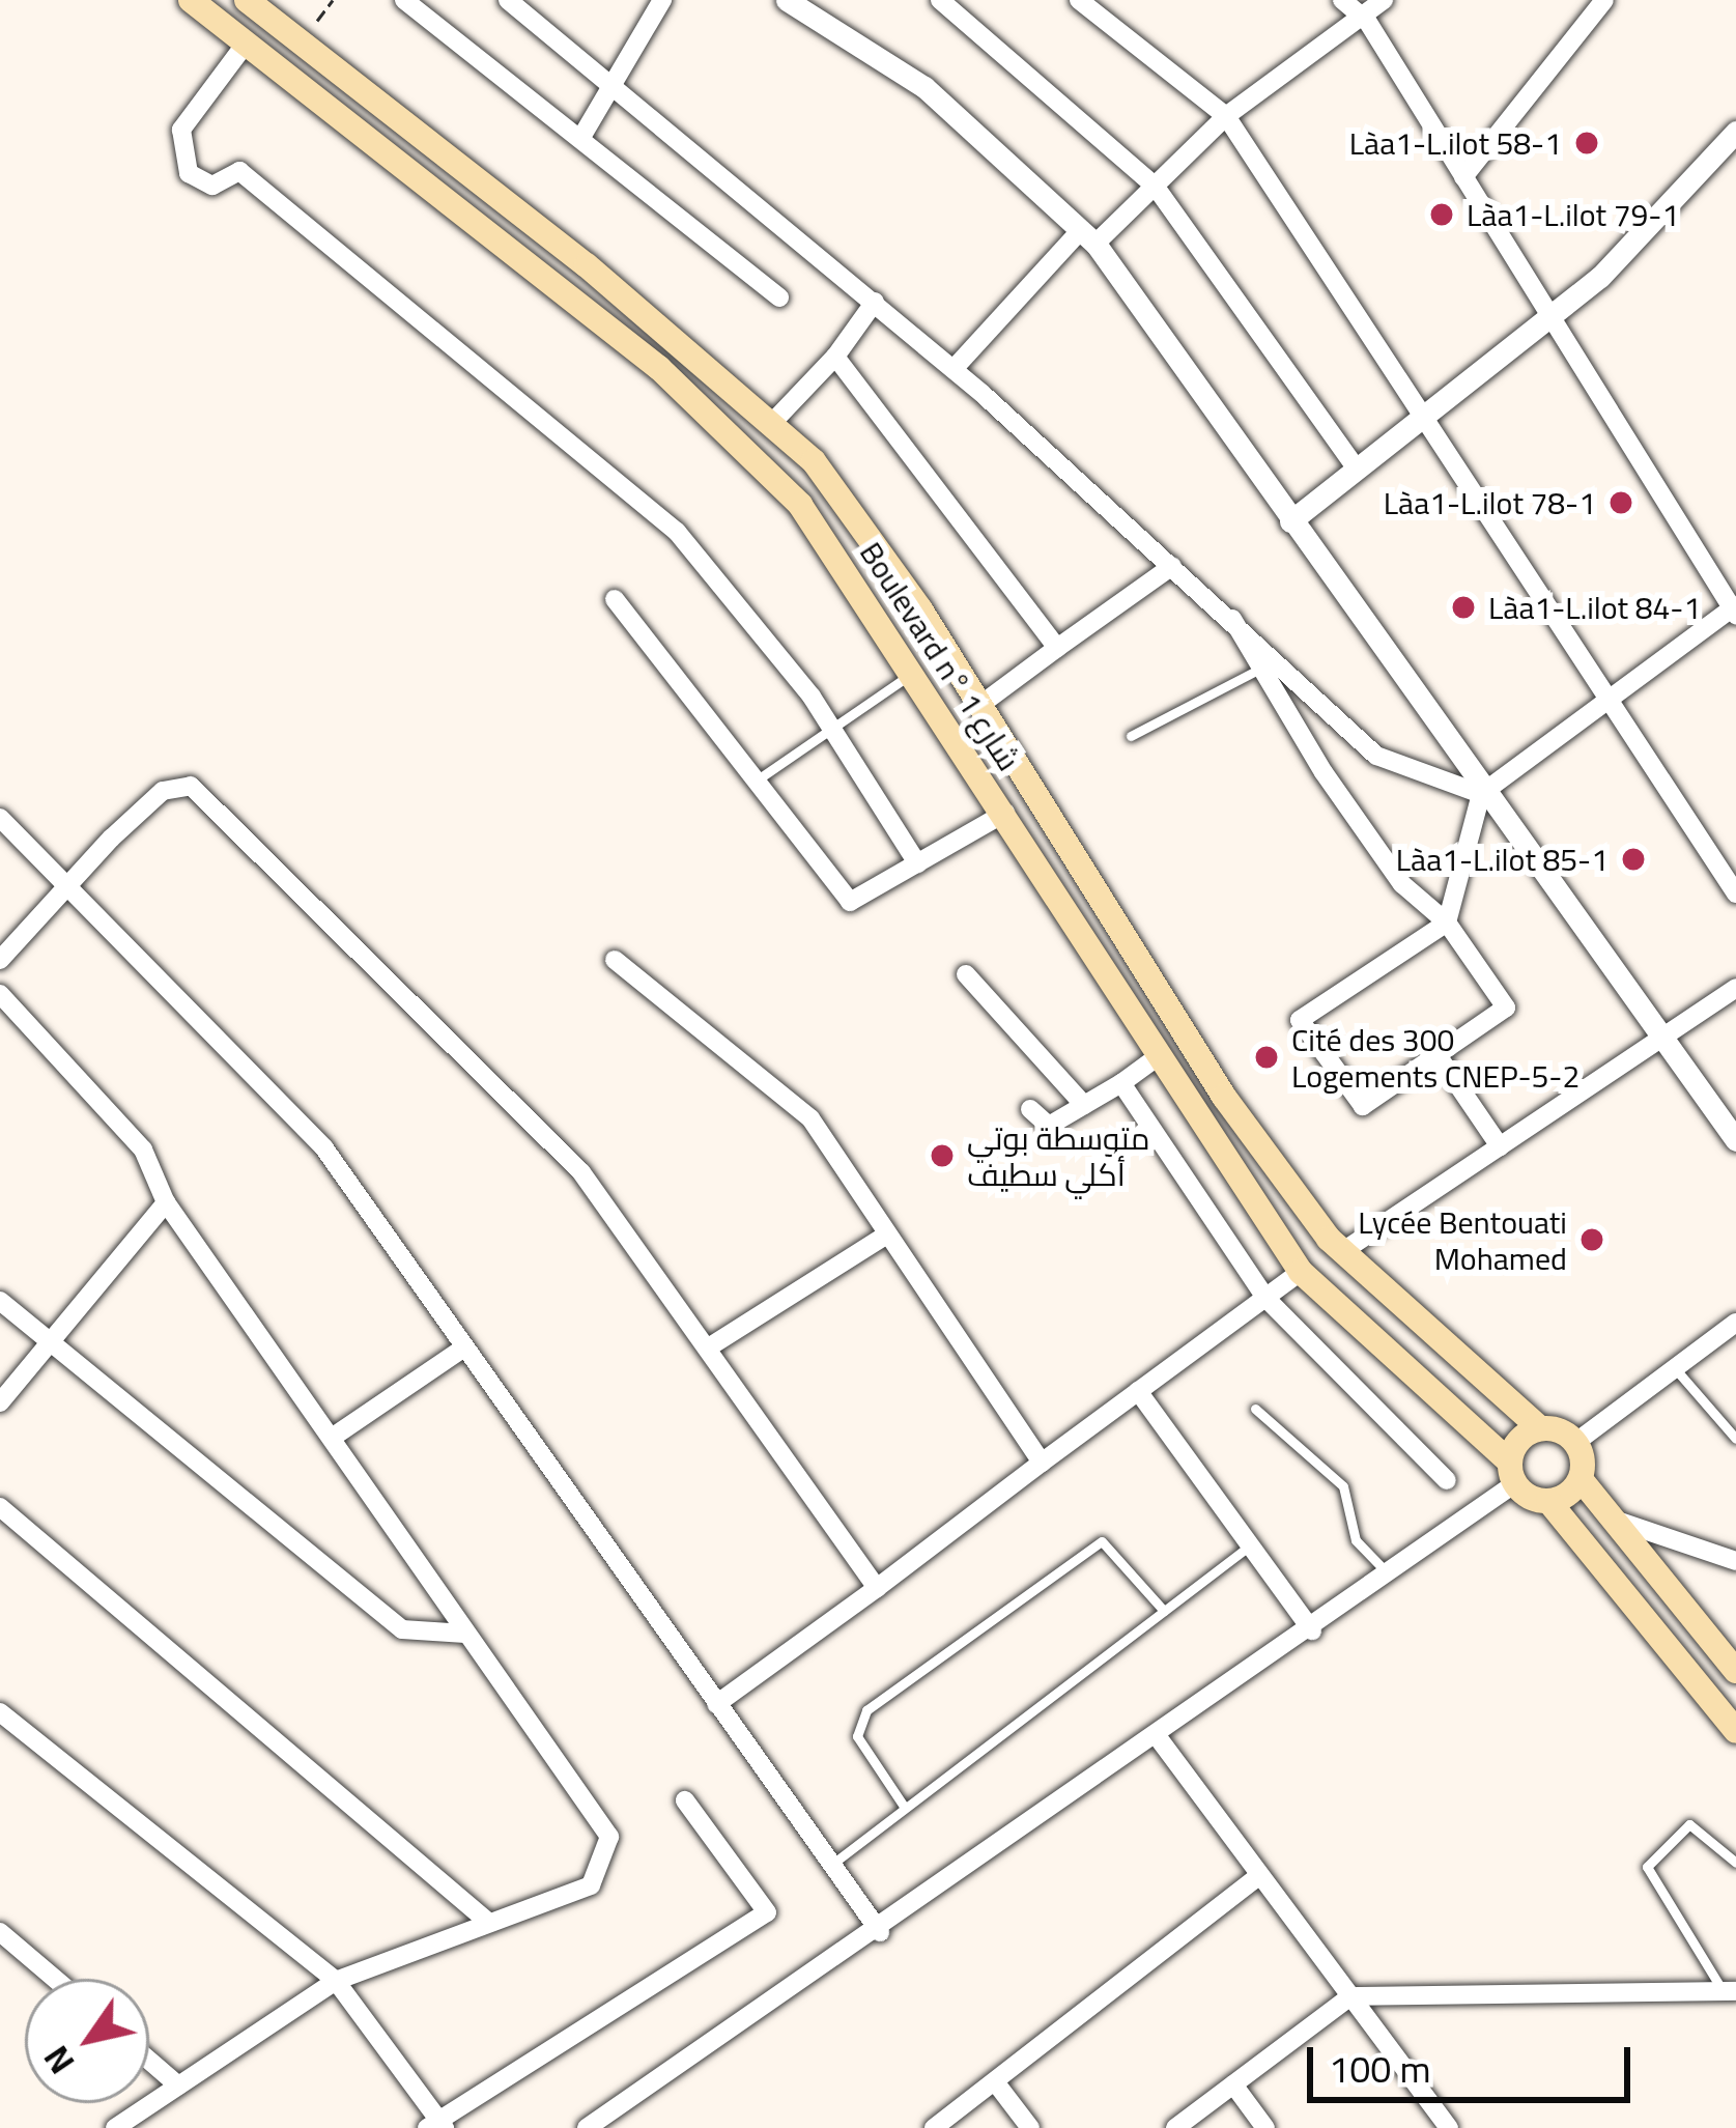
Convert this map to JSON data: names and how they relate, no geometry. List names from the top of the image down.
{
  "streets": {
    "main road": ["Boulevard n° شارع 1"]
  },
  "places": [
    "Làa1-L.ilot 58-1",
    "Làa1-L.ilot 79-1",
    "Làa1-L.ilot 78-1",
    "Làa1-L.ilot 84-1",
    "Làa1-L.ilot 85-1",
    "Cité des 300 Logements CNEP-5-2",
    "متوسطة بوتي أكلي سطيف",
    "Lycée Bentouati Mohamed"
  ],
  "scale_bar": "100 m",
  "north": "bottom left"
}
